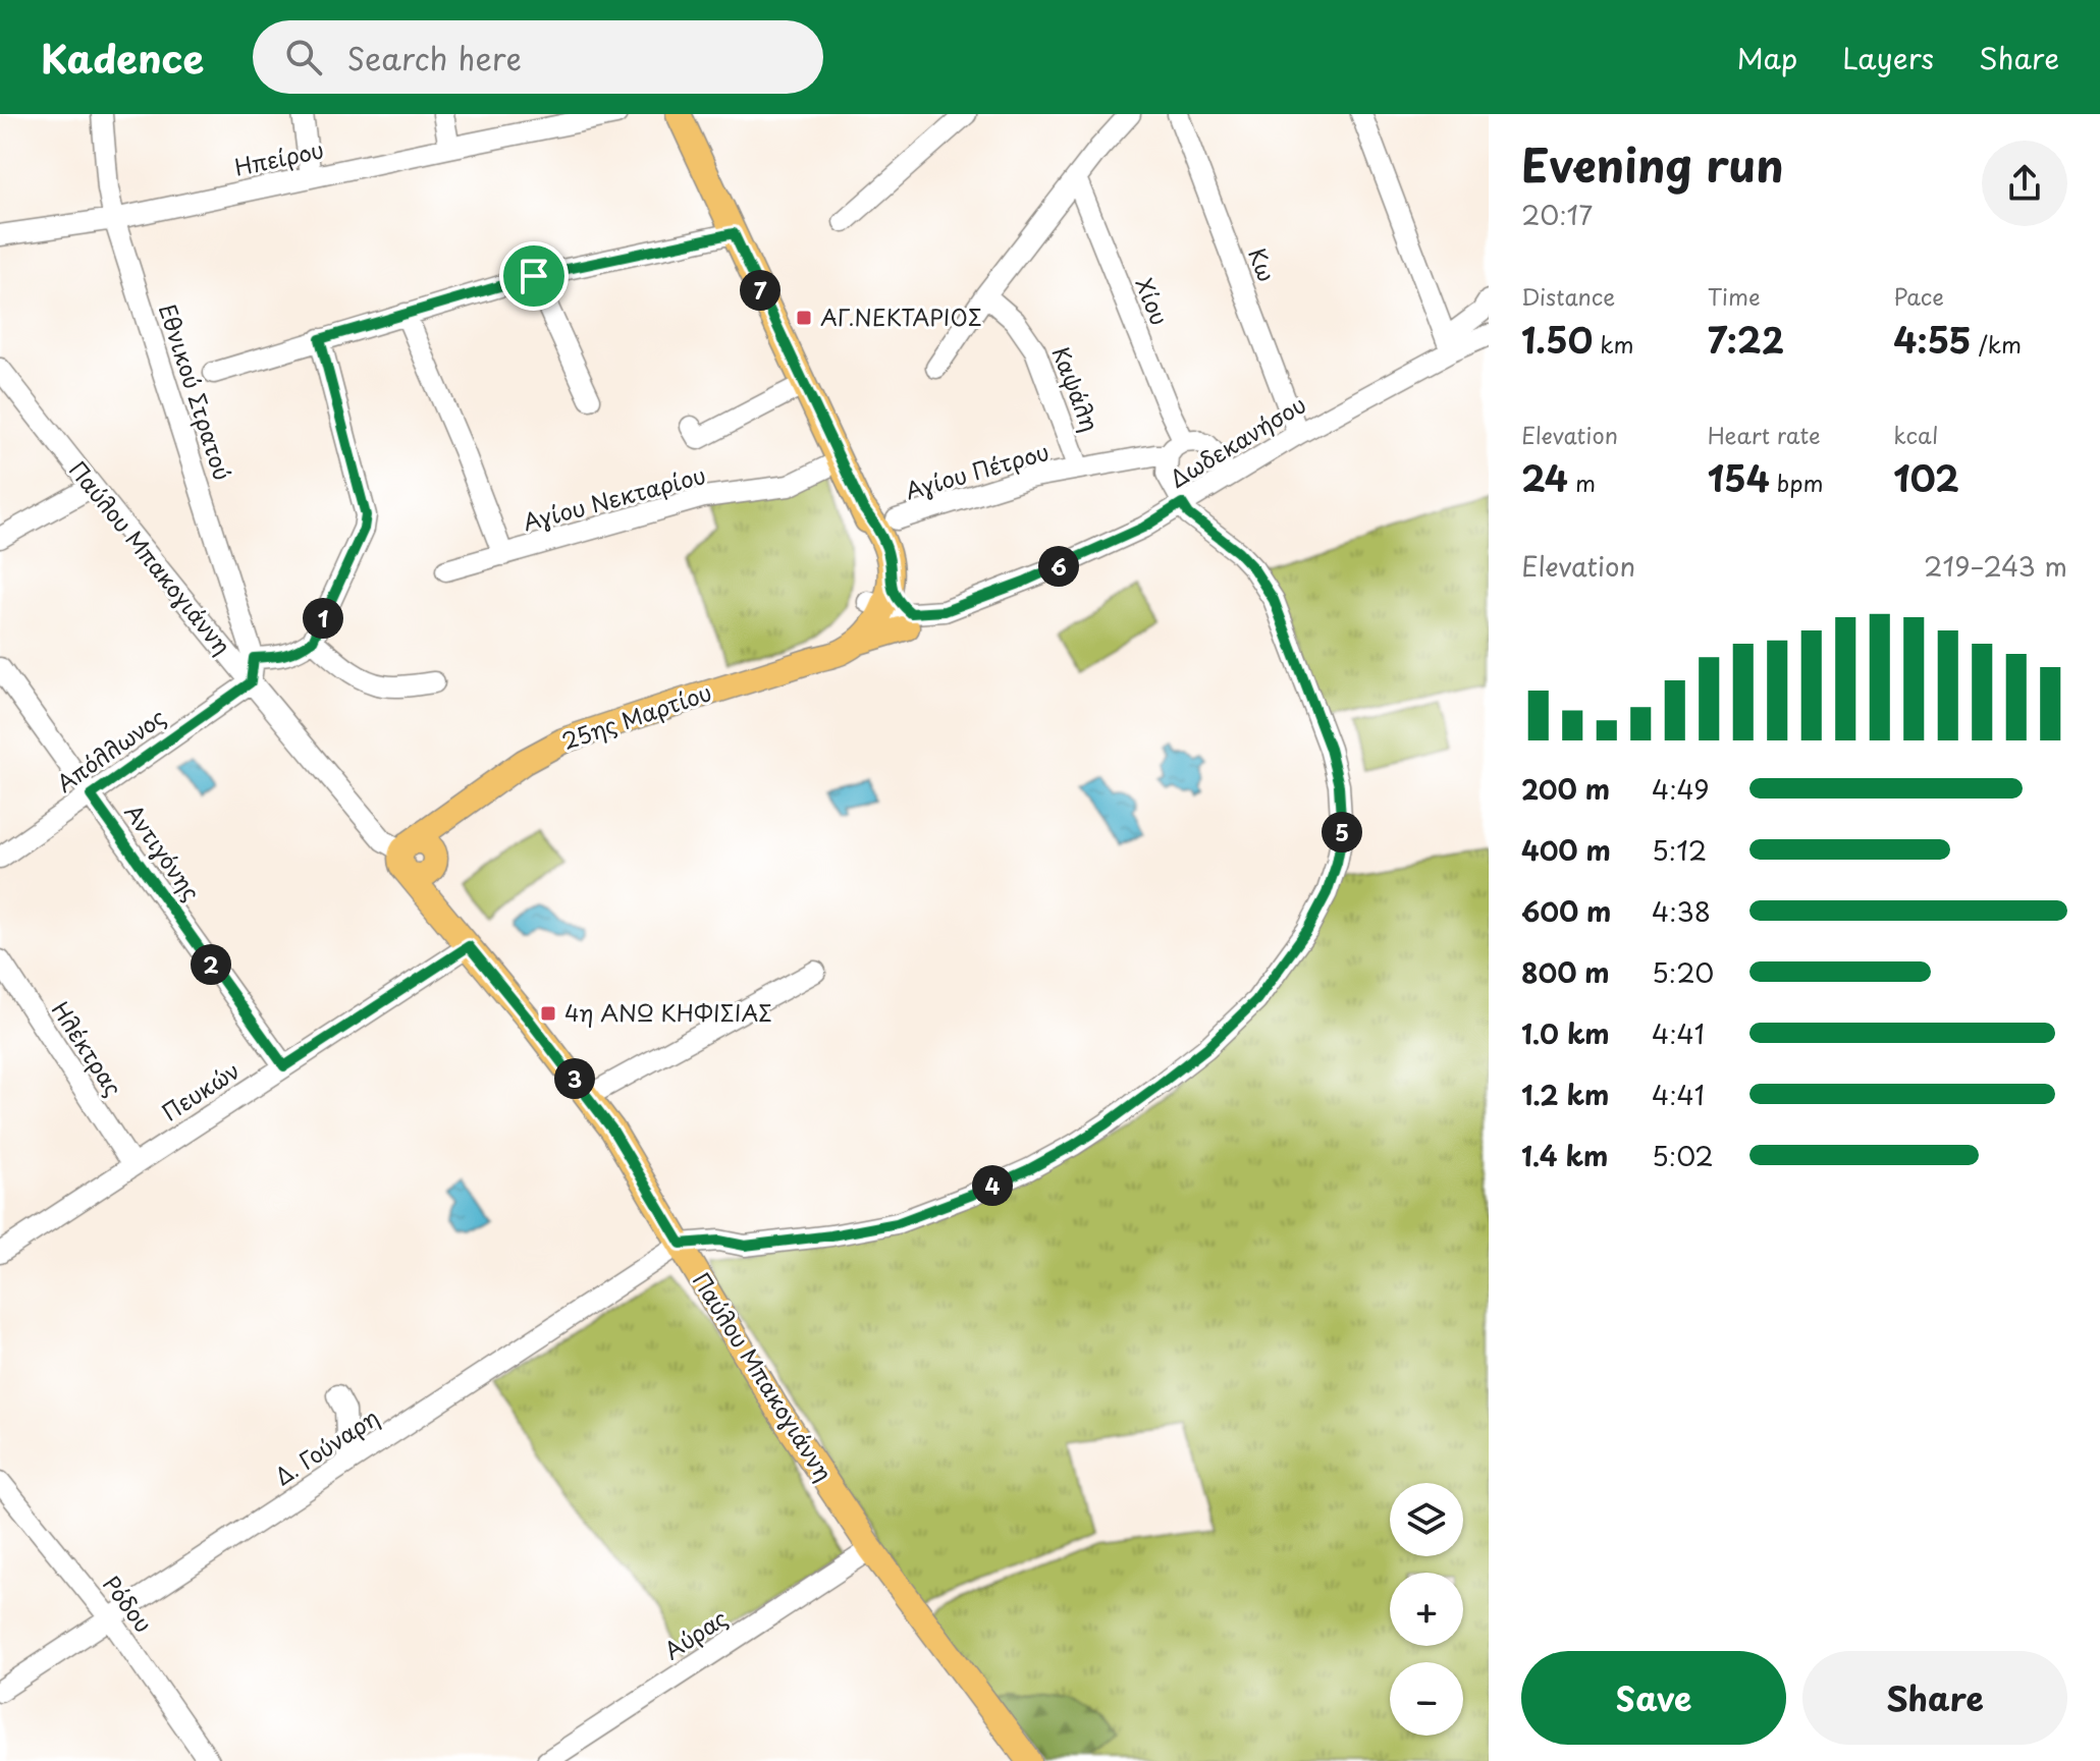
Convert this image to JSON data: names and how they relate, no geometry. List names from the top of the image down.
{
  "streets": {
    "main road": ["Παύλου Μπακογιάννη", "25ης Μαρτίου"],
    "street": [
      "Ηπείρου",
      "Κω",
      "Χίου",
      "Καψάλη",
      "Εθνικού Στρατού",
      "Δωδεκανήσου",
      "Αγίου Πέτρου",
      "Αγίου Νεκταρίου",
      "Απόλλωνος",
      "Αντιγόνης",
      "Ηλέκτρας",
      "Πευκών",
      "Δ. Γούναρη",
      "Ρόδου",
      "Αύρας"
    ]
  },
  "crossings": [
    ["Ηπείρου", "Εθνικού Στρατού"],
    ["Κω", "Δωδεκανήσου"],
    ["Χίου", "Δωδεκανήσου"],
    ["Χίου", "Αγίου Πέτρου"],
    ["Καψάλη", "Αγίου Πέτρου"],
    ["Εθνικού Στρατού", "Παύλου Μπακογιάννη"],
    ["Εθνικού Στρατού", "Απόλλωνος"],
    ["Δωδεκανήσου", "Αγίου Πέτρου"],
    ["Δωδεκανήσου", "25ης Μαρτίου"],
    ["Παύλου Μπακογιάννη", "25ης Μαρτίου"],
    ["Παύλου Μπακογιάννη", "Απόλλωνος"],
    ["Παύλου Μπακογιάννη", "Πευκών"],
    ["Παύλου Μπακογιάννη", "Δ. Γούναρη"],
    ["Παύλου Μπακογιάννη", "Αύρας"],
    ["Απόλλωνος", "Αντιγόνης"],
    ["Αντιγόνης", "Πευκών"],
    ["Ηλέκτρας", "Πευκών"],
    ["Δ. Γούναρη", "Ρόδου"]
  ],
  "places": {
    "transit": ["ΑΓ.ΝΕΚΤΑΡΙΟΣ", "4η ΑΝΩ ΚΗΦΙΣΙΑΣ"]
  },
  "page": {
    "header": "Kadence",
    "search": "Search here",
    "nav": ["Map", "Layers", "Share"],
    "heading": ["Evening run", "20:17"],
    "stats": [
      ["Distance", "1.50 km"],
      ["Time", "7:22"],
      ["Pace", "4:55 /km"],
      ["Elevation", "24 m"],
      ["Heart rate", "154 bpm"],
      ["kcal", "102"]
    ],
    "pins": [
      "7",
      "6",
      "1",
      "5",
      "2",
      "3",
      "4"
    ],
    "chart": ["Elevation", "219–243 m"],
    "list": [
      {
        "name": "200 m",
        "note": "4:49"
      },
      {
        "name": "400 m",
        "note": "5:12"
      },
      {
        "name": "600 m",
        "note": "4:38"
      },
      {
        "name": "800 m",
        "note": "5:20"
      },
      {
        "name": "1.0 km",
        "note": "4:41"
      },
      {
        "name": "1.2 km",
        "note": "4:41"
      },
      {
        "name": "1.4 km",
        "note": "5:02"
      }
    ],
    "map_buttons": ["+", "−"],
    "buttons": ["Save", "Share"]
  }
}
